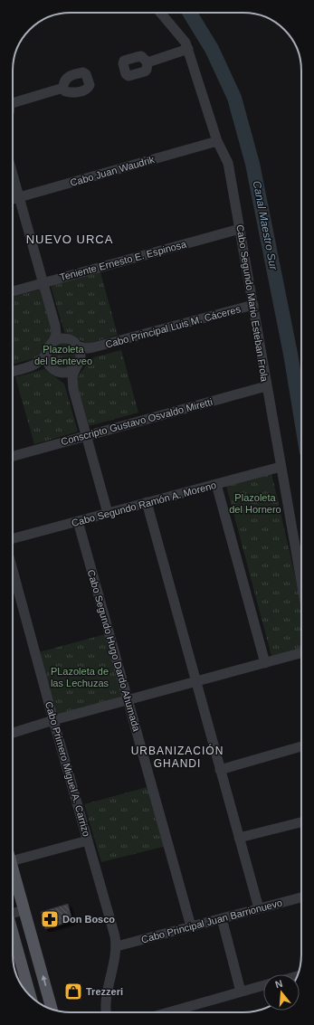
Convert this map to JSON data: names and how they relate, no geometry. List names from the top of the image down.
{
  "streets": {
    "street": [
      "Cabo Juan Waudrik",
      "Teniente Ernesto E. Espinosa",
      "Cabo Segundo Mario Esteban Frola",
      "Cabo Principal Luis M. Cáceres",
      "Conscripto Gustavo Osvaldo Miretti",
      "Cabo Segundo Ramón A. Moreno",
      "Cabo Segundo Hugo Dardo Ahumada",
      "Cabo Primero Miguel A. Carrizo",
      "Cabo Principal Juan Barrionuevo"
    ]
  },
  "crossings": [
    ["Cabo Juan Waudrik", "Cabo Segundo Mario Esteban Frola"],
    ["Teniente Ernesto E. Espinosa", "Cabo Segundo Mario Esteban Frola"],
    ["Cabo Segundo Mario Esteban Frola", "Cabo Principal Luis M. Cáceres"],
    ["Cabo Segundo Mario Esteban Frola", "Conscripto Gustavo Osvaldo Miretti"],
    ["Cabo Segundo Mario Esteban Frola", "Cabo Segundo Ramón A. Moreno"],
    ["Cabo Segundo Ramón A. Moreno", "Cabo Segundo Hugo Dardo Ahumada"],
    ["Cabo Segundo Hugo Dardo Ahumada", "Cabo Principal Juan Barrionuevo"],
    ["Cabo Primero Miguel A. Carrizo", "Cabo Principal Juan Barrionuevo"]
  ],
  "districts": ["NUEVO URCA", "URBANIZACIÓN GHANDI"],
  "water": ["Canal Maestro Sur"],
  "parks": ["Plazoleta del Benteveo", "Plazoleta del Hornero", "PLazoleta de las Lechuzas"],
  "places": {
    "pharmacy": ["Don Bosco"],
    "shop": ["Trezzeri"]
  },
  "north": "top"
}
